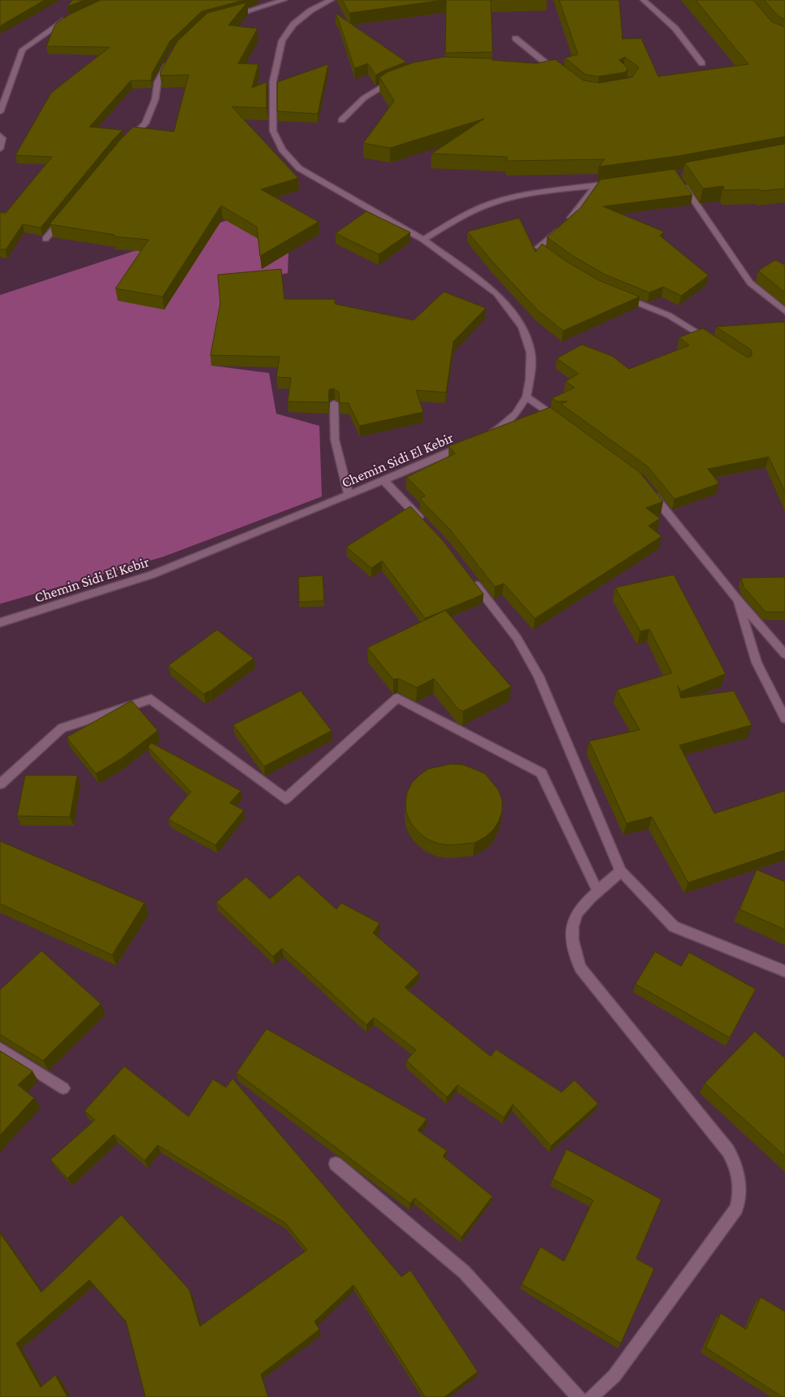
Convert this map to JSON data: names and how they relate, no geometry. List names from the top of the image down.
{
  "streets": {
    "street": ["Chemin Sidi El Kebir"]
  }
}
